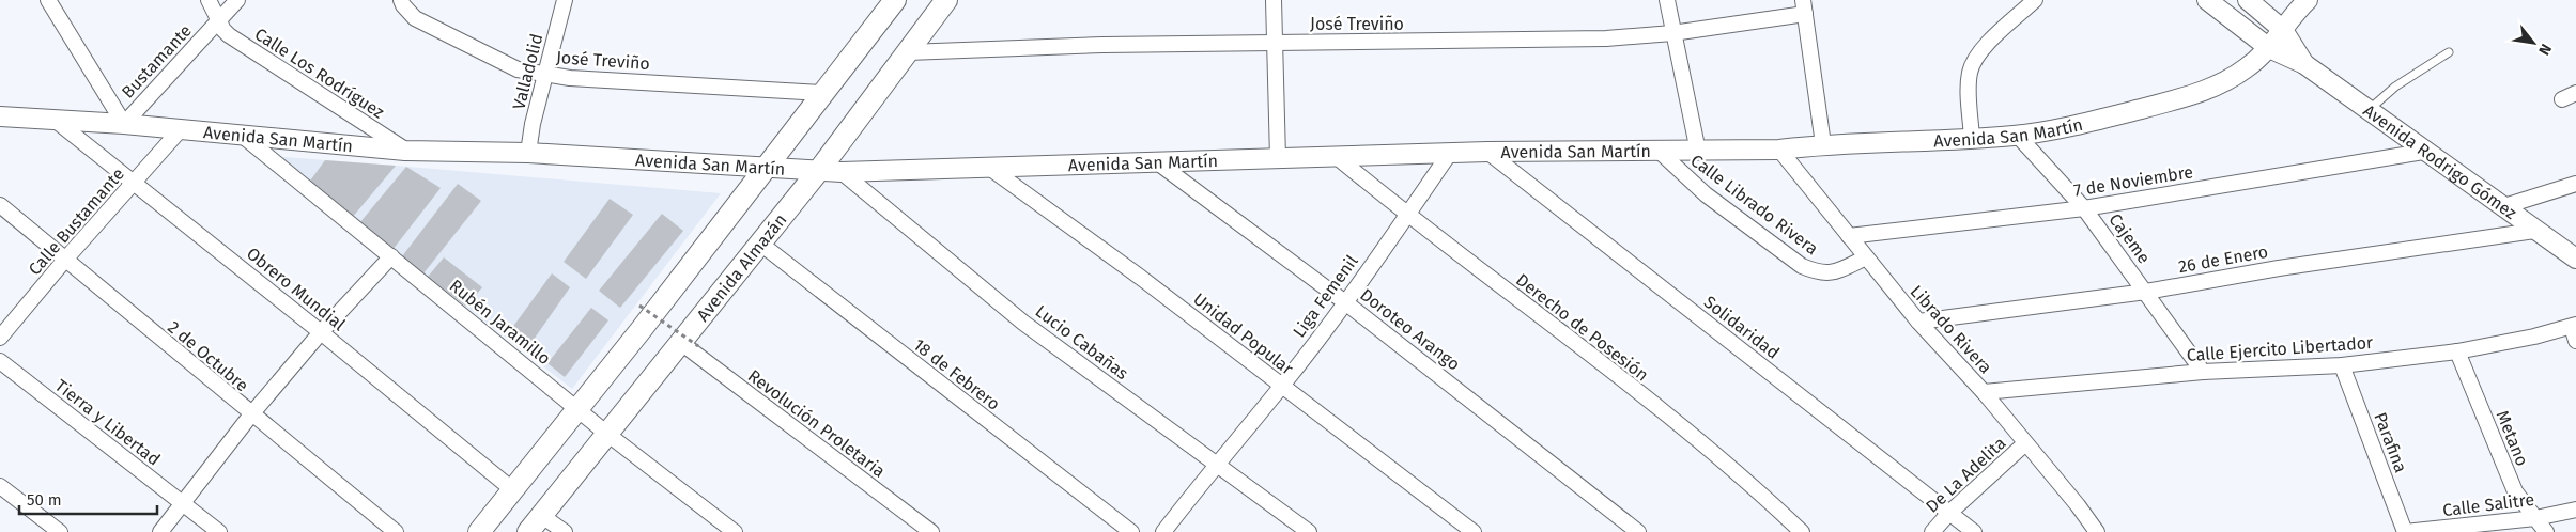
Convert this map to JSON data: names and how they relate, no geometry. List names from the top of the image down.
{
  "streets": {
    "main road": ["Avenida Almazán"],
    "street": [
      "José Treviño",
      "Bustamante",
      "Valladolid",
      "Calle Los Rodríguez",
      "Avenida San Martín",
      "Avenida Rodrigo Gómez",
      "7 de Noviembre",
      "Calle Librado Rivera",
      "Calle Bustamante",
      "Cajeme",
      "26 de Enero",
      "Obrero Mundial",
      "Liga Femenil",
      "Rubén Jaramillo",
      "Derecho de Posesión",
      "Solidaridad",
      "Doroteo Arango",
      "Librado Rivera",
      "Unidad Popular",
      "Lucio Cabañas",
      "Calle Ejercito Libertador",
      "2 de Octubre",
      "18 de Febrero",
      "Tierra y Libertad",
      "Revolución Proletaria",
      "Metano",
      "Parafina",
      "De La Adelita",
      "Calle Salitre"
    ]
  },
  "crossings": [
    ["José Treviño", "Valladolid"],
    ["José Treviño", "Avenida Almazán"],
    ["Bustamante", "Calle Los Rodríguez"],
    ["Bustamante", "Avenida San Martín"],
    ["Valladolid", "Avenida San Martín"],
    ["Calle Los Rodríguez", "Avenida San Martín"],
    ["Avenida San Martín", "Avenida Rodrigo Gómez"],
    ["Avenida San Martín", "Calle Librado Rivera"],
    ["Avenida San Martín", "Calle Bustamante"],
    ["Avenida San Martín", "Cajeme"],
    ["Avenida San Martín", "Avenida Almazán"],
    ["Avenida San Martín", "Obrero Mundial"],
    ["Avenida San Martín", "Liga Femenil"],
    ["Avenida San Martín", "Rubén Jaramillo"],
    ["Avenida San Martín", "Derecho de Posesión"],
    ["Avenida San Martín", "Solidaridad"],
    ["Avenida San Martín", "Doroteo Arango"],
    ["Avenida San Martín", "Librado Rivera"],
    ["Avenida San Martín", "Unidad Popular"],
    ["Avenida San Martín", "Lucio Cabañas"],
    ["Avenida Rodrigo Gómez", "7 de Noviembre"],
    ["Avenida Rodrigo Gómez", "26 de Enero"],
    ["7 de Noviembre", "Cajeme"],
    ["7 de Noviembre", "Librado Rivera"],
    ["Calle Librado Rivera", "Librado Rivera"],
    ["Calle Bustamante", "Obrero Mundial"],
    ["Calle Bustamante", "2 de Octubre"],
    ["Cajeme", "26 de Enero"],
    ["Cajeme", "Calle Ejercito Libertador"],
    ["26 de Enero", "Librado Rivera"],
    ["Avenida Almazán", "Rubén Jaramillo"],
    ["Avenida Almazán", "18 de Febrero"],
    ["Avenida Almazán", "Revolución Proletaria"],
    ["Liga Femenil", "Derecho de Posesión"],
    ["Liga Femenil", "Doroteo Arango"],
    ["Liga Femenil", "Unidad Popular"],
    ["Liga Femenil", "Lucio Cabañas"],
    ["Solidaridad", "De La Adelita"],
    ["Librado Rivera", "Calle Ejercito Libertador"],
    ["Librado Rivera", "De La Adelita"],
    ["Calle Ejercito Libertador", "Metano"],
    ["Calle Ejercito Libertador", "Parafina"],
    ["Metano", "Calle Salitre"],
    ["Parafina", "Calle Salitre"]
  ],
  "scale_bar": "50 m",
  "north": "bottom right"
}
